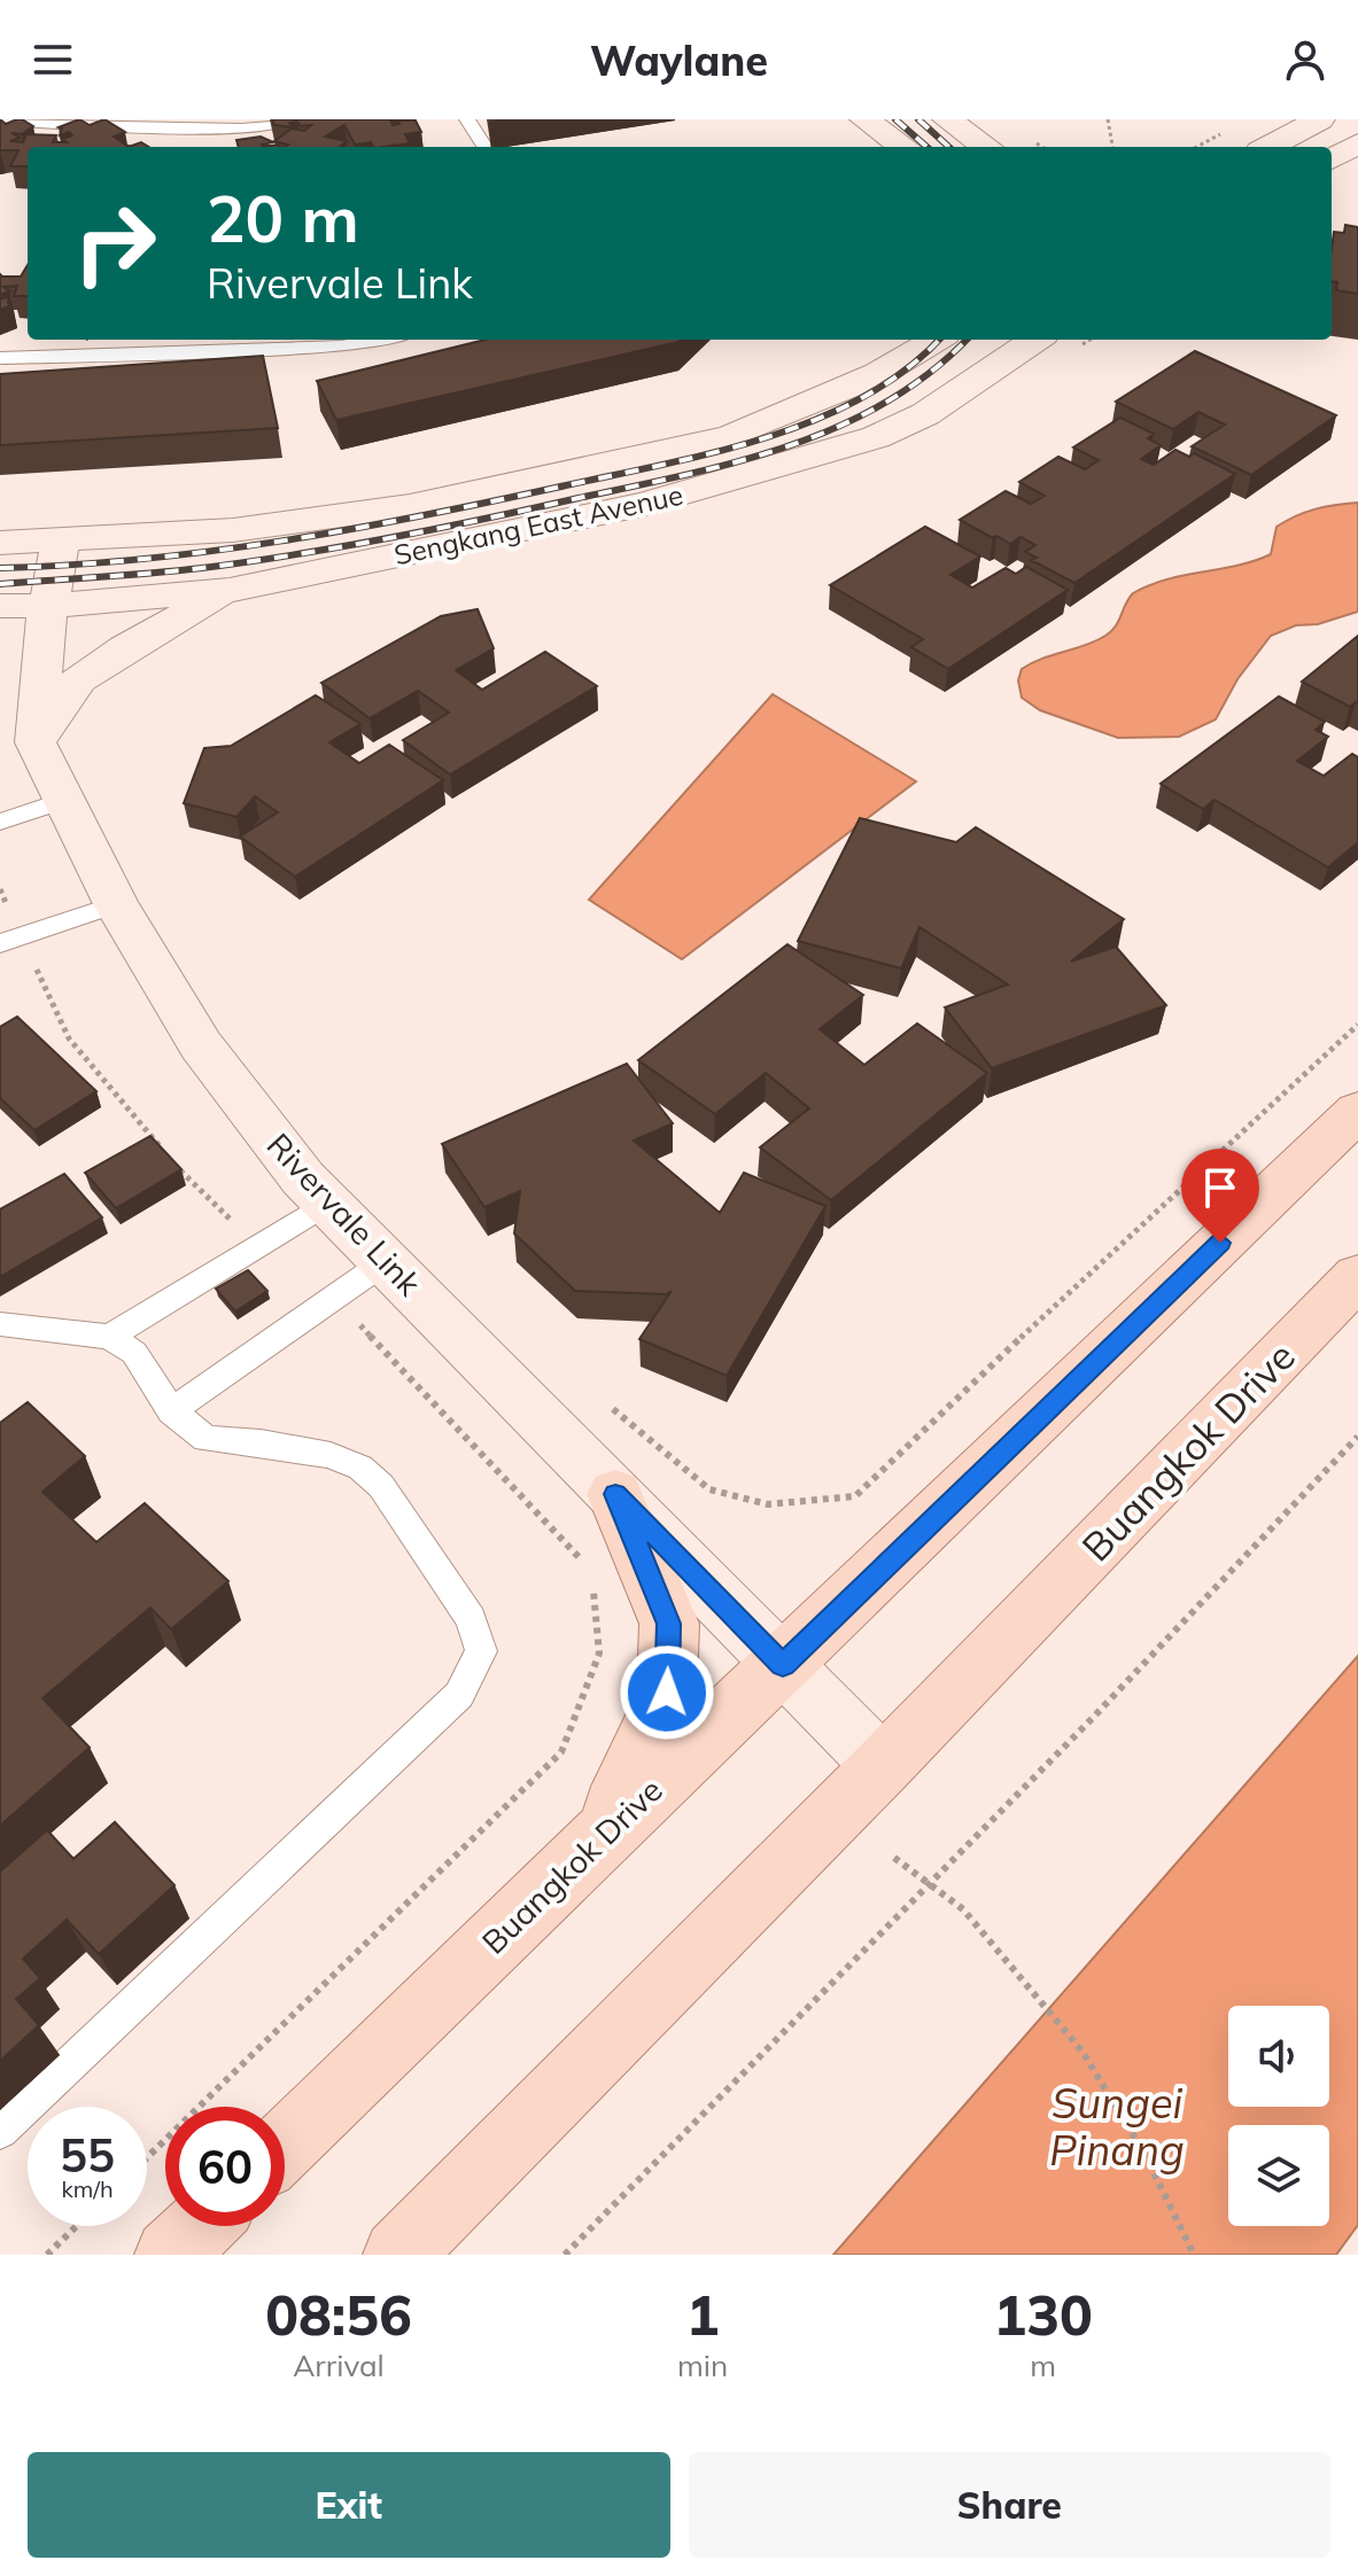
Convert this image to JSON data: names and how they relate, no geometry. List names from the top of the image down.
{
  "streets": {
    "main road": ["Sengkang East Avenue", "Rivervale Link", "Buangkok Drive"]
  },
  "crossings": [
    ["Sengkang East Avenue", "Rivervale Link"],
    ["Rivervale Link", "Buangkok Drive"]
  ],
  "water": ["Sungei Pinang"],
  "page": {
    "header": "Waylane",
    "turn": ["20 m", "Rivervale Link"],
    "speed": "55 km/h",
    "limit": "60",
    "eta": [
      "08:56",
      "Arrival",
      "1",
      "min",
      "130",
      "m"
    ],
    "buttons": ["Exit", "Share"]
  }
}
